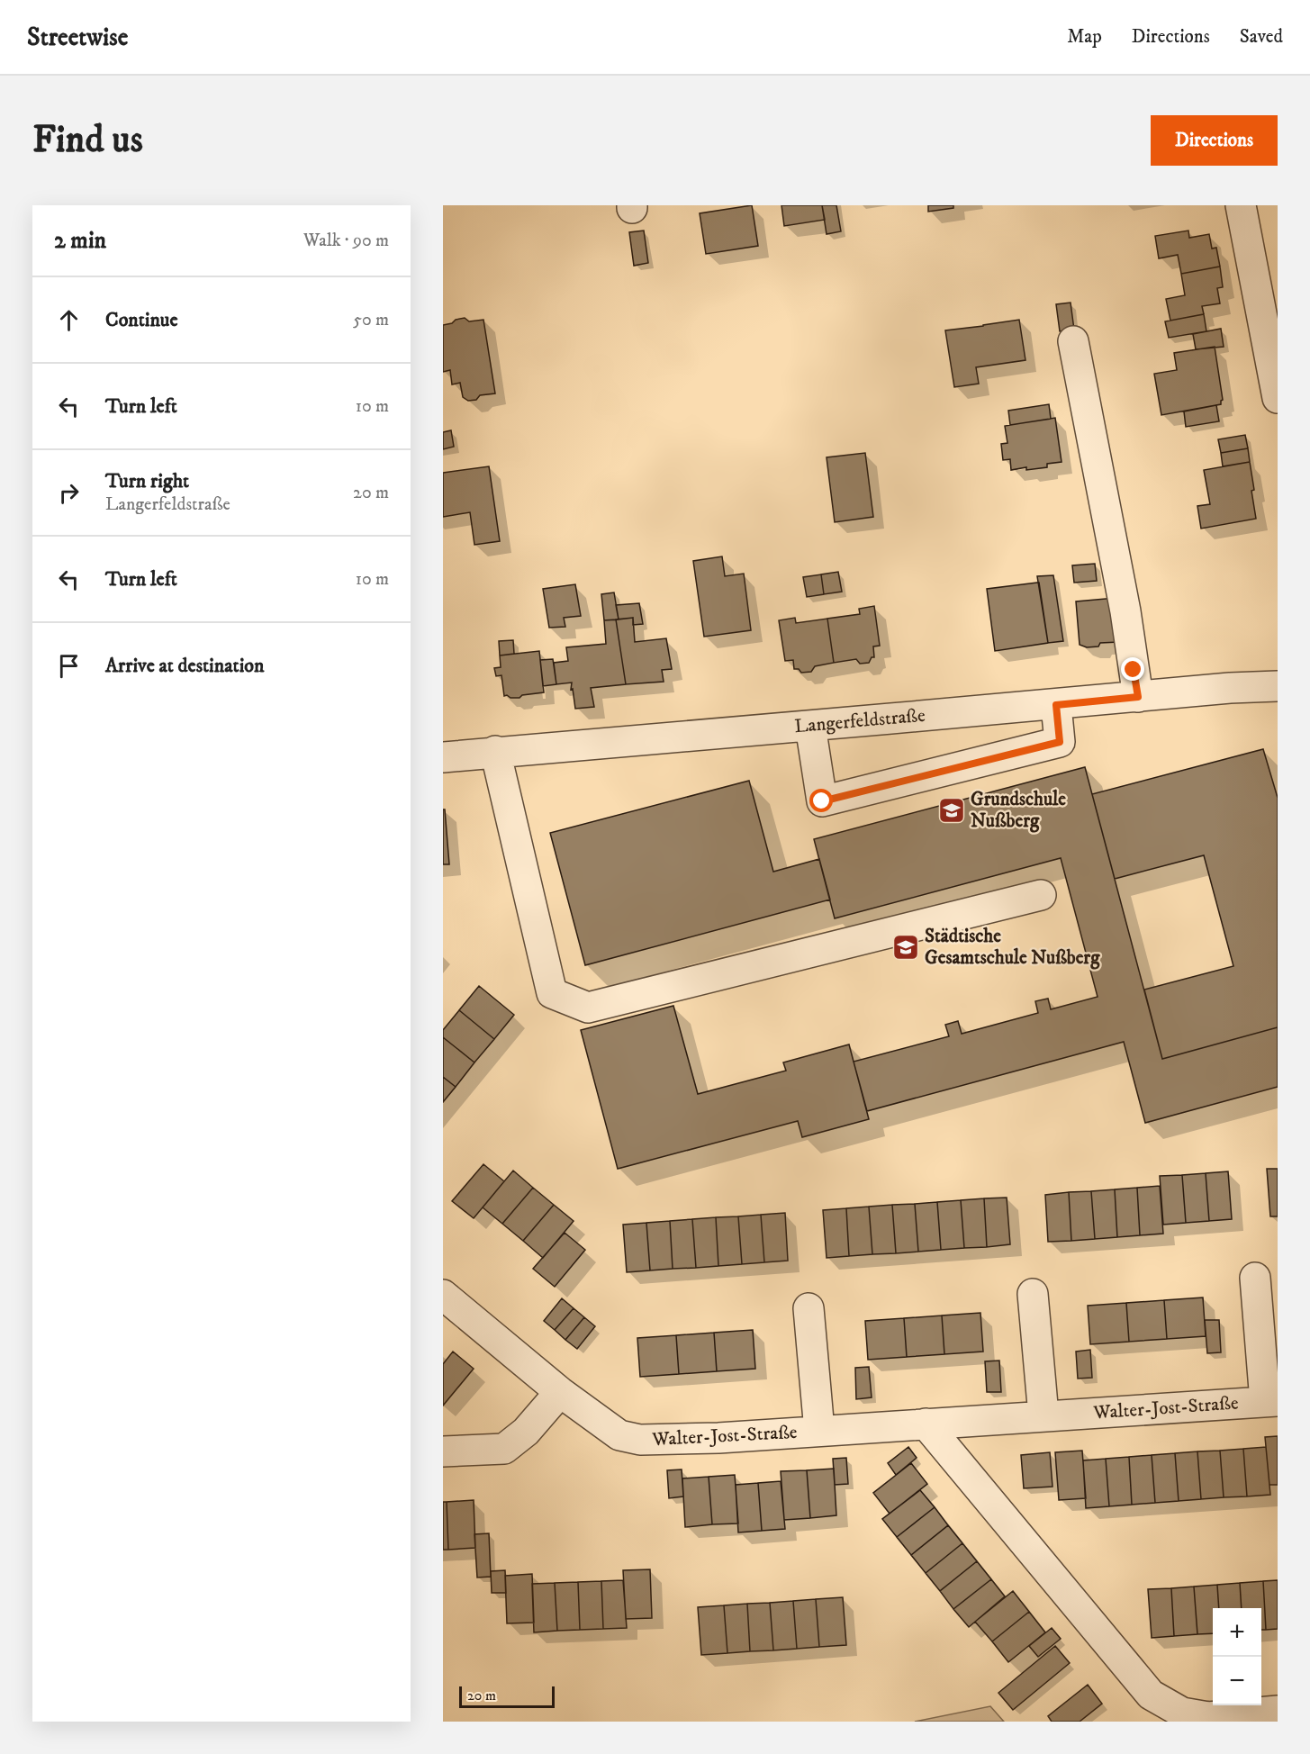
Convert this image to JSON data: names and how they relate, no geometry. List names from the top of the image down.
{
  "streets": {
    "street": ["Langerfeldstraße", "Walter-Jost-Straße"]
  },
  "places": {
    "school or university": ["Grundschule Nußberg", "Städtische Gesamtschule Nußberg"]
  },
  "scale_bar": "20 m",
  "page": {
    "header": "Streetwise",
    "nav": ["Map", "Directions", "Saved"],
    "buttons": "Directions",
    "title": "Find us",
    "heading": ["2 min", "Walk · 90 m"],
    "list": [
      ["Continue", "50 m"],
      ["Turn left", "10 m"],
      ["Turn right", "Langerfeldstraße", "20 m"],
      ["Turn left", "10 m"],
      "Arrive at destination"
    ],
    "map_buttons": ["+", "−"],
    "scale": "20 m"
  }
}
